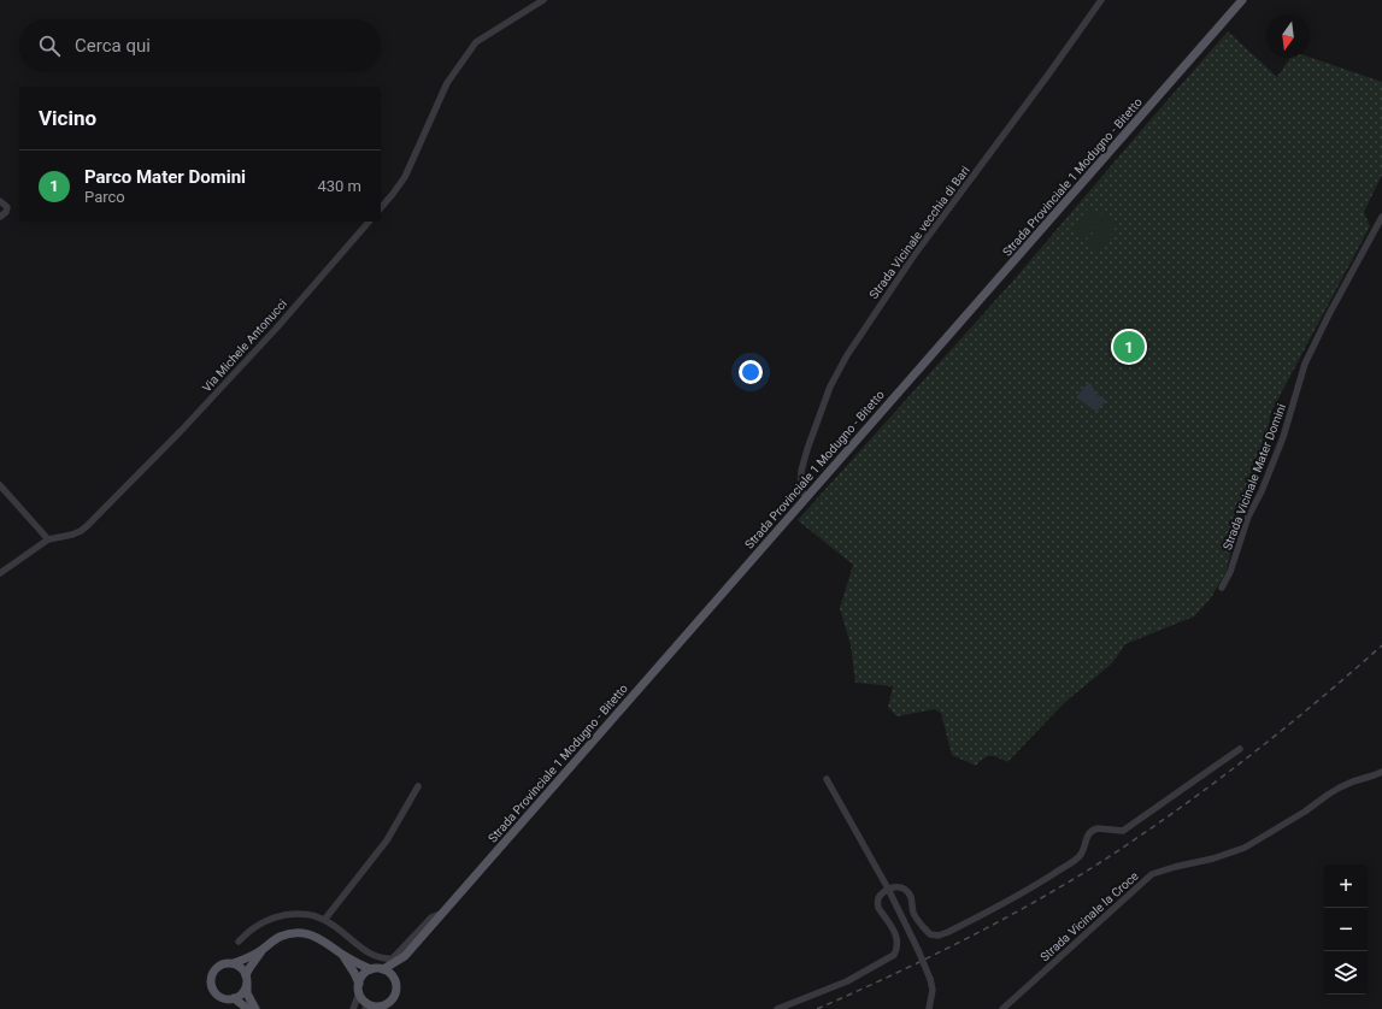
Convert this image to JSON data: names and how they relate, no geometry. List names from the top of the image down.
{
  "streets": {
    "main road": ["Strada Provinciale 1 Modugno - Bitetto"],
    "street": [
      "Strada Vicinale vecchia di Bari",
      "Via Michele Antonucci",
      "Strada Vicinale Mater Domini",
      "Strada Vicinale la Croce"
    ]
  },
  "crossings": [
    ["Strada Provinciale 1 Modugno - Bitetto", "Strada Vicinale vecchia di Bari"]
  ],
  "north": "bottom",
  "page": {
    "search": "Cerca qui",
    "heading": "Vicino",
    "list": [
      {
        "mark": "1",
        "name": "Parco Mater Domini",
        "note": "Parco",
        "value": "430 m"
      }
    ],
    "pins": "1",
    "map_buttons": ["+", "−"]
  }
}
